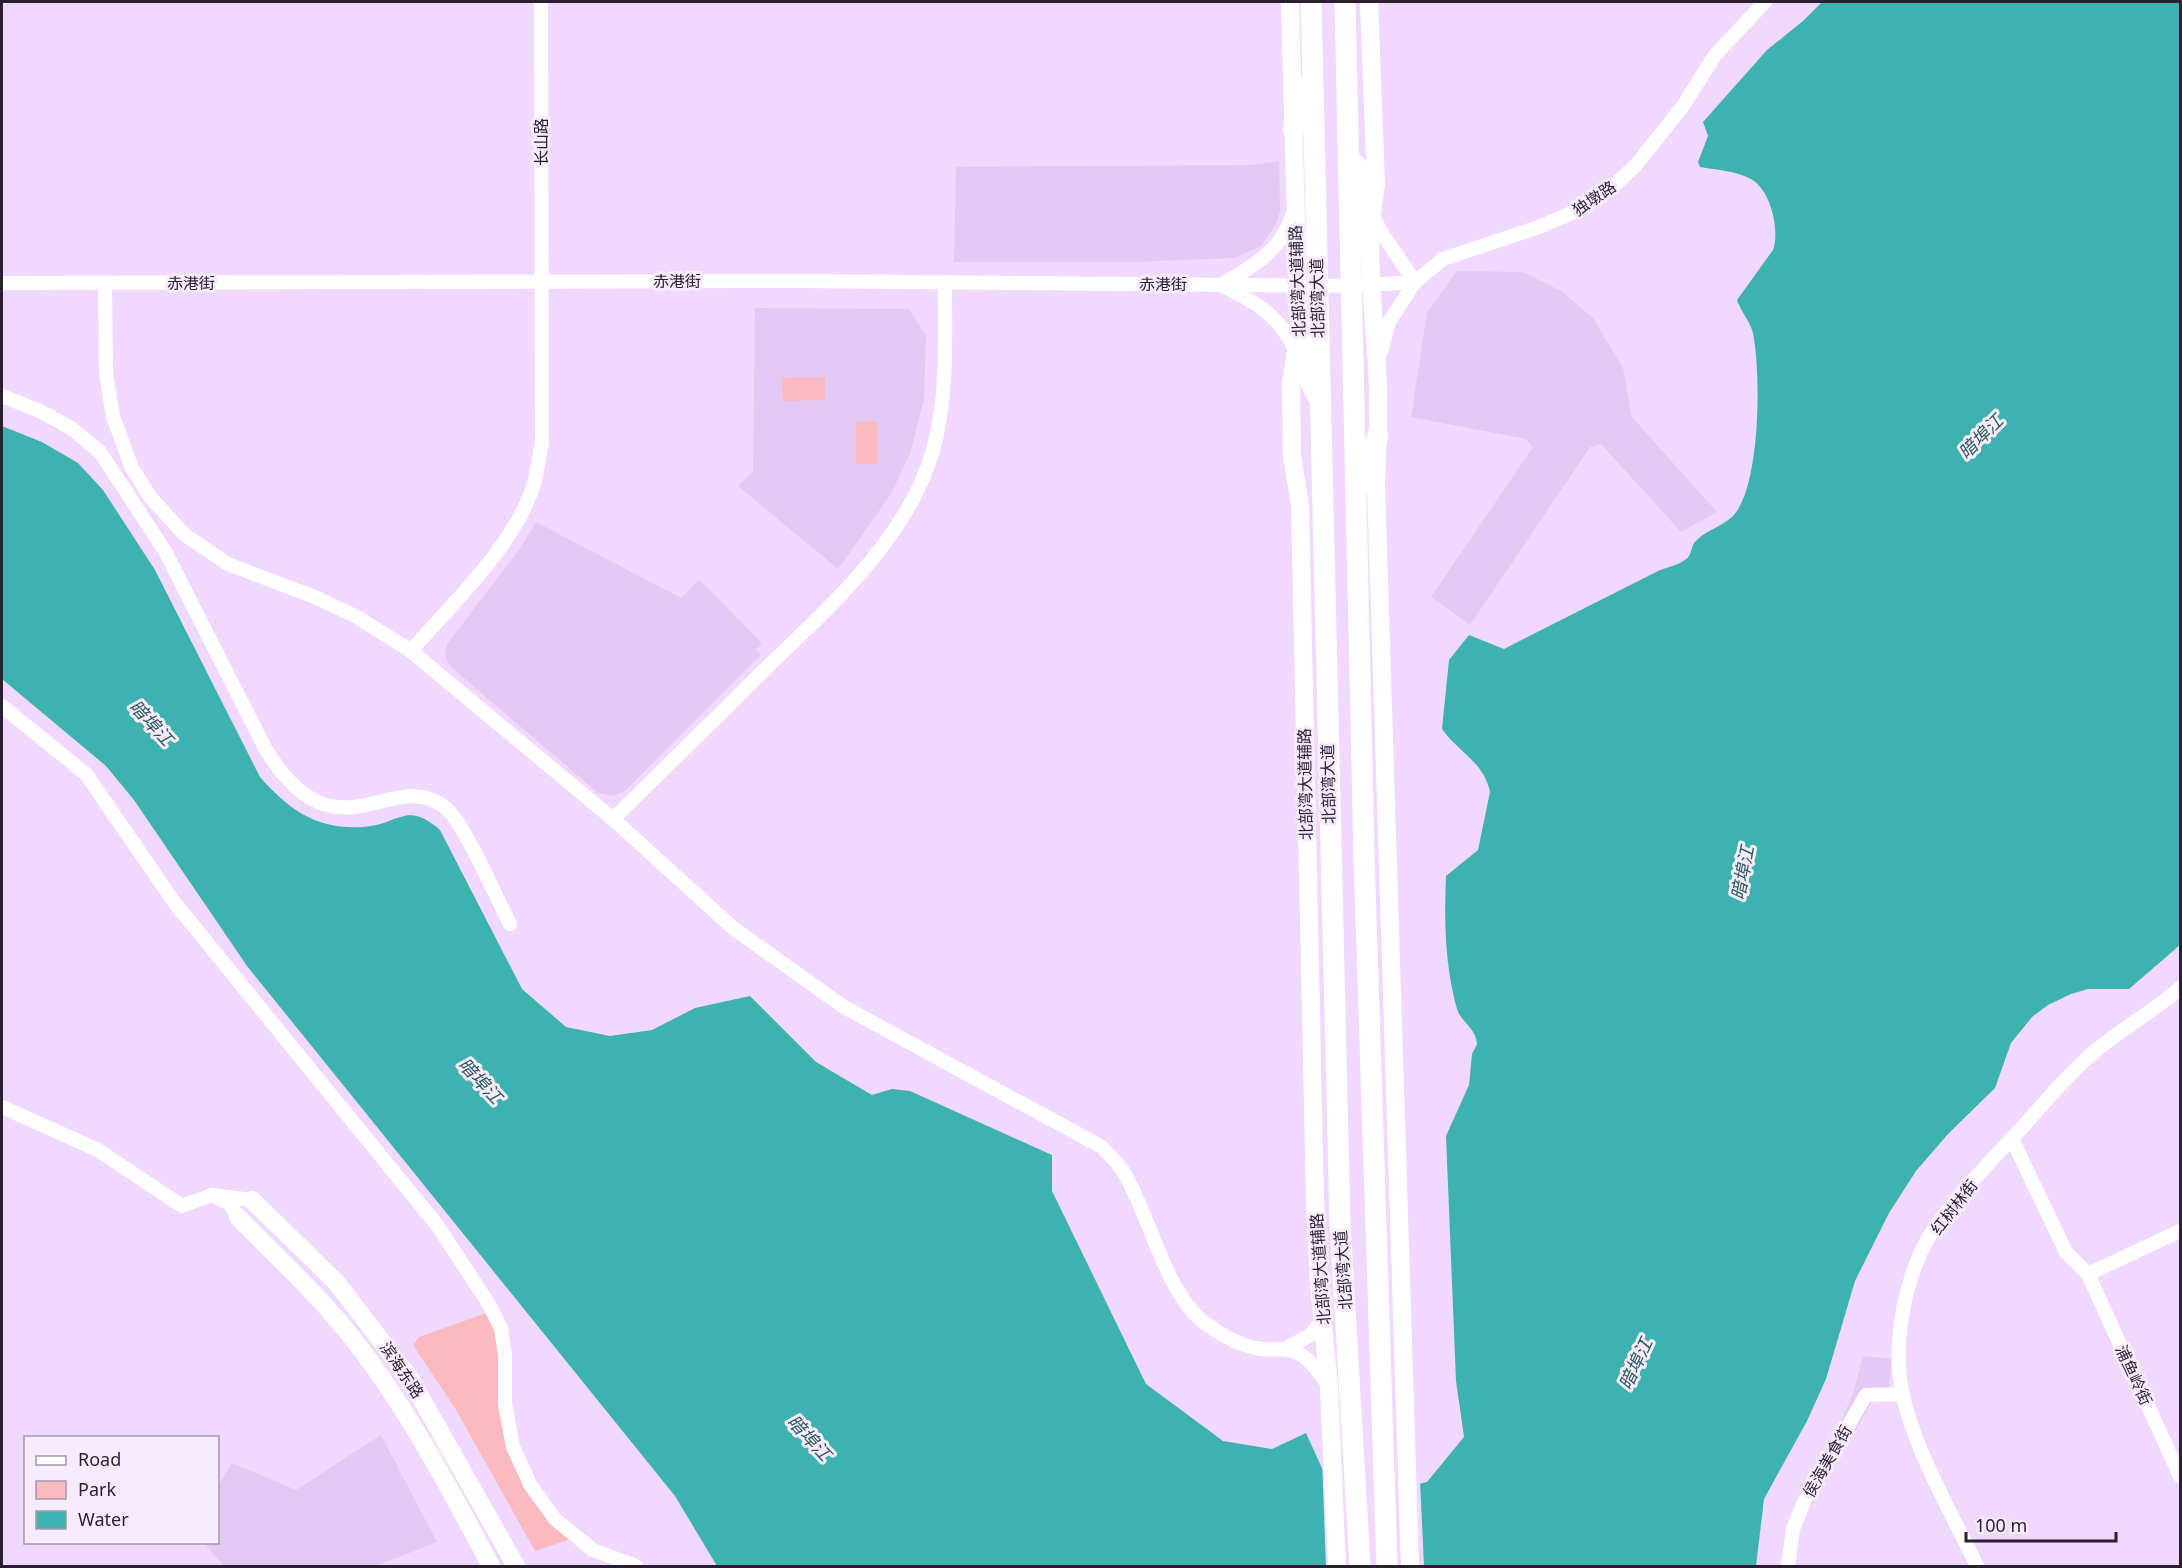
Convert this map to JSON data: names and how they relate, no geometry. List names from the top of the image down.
{
  "streets": {
    "highway": ["北部湾大道"],
    "main road": ["北部湾大道辅路", "滨海东路"],
    "street": [
      "长山路",
      "独墩路",
      "赤港街",
      "红树林街",
      "浦鱼岭街",
      "侯海美食街"
    ]
  },
  "crossings": [
    ["长山路", "赤港街"],
    ["赤港街", "北部湾大道辅路"],
    ["赤港街", "北部湾大道"],
    ["北部湾大道辅路", "北部湾大道"],
    ["红树林街", "浦鱼岭街"],
    ["红树林街", "侯海美食街"]
  ],
  "water": ["暗埠江"],
  "legend": ["Road", "Park", "Water"],
  "scale_bar": "100 m"
}
